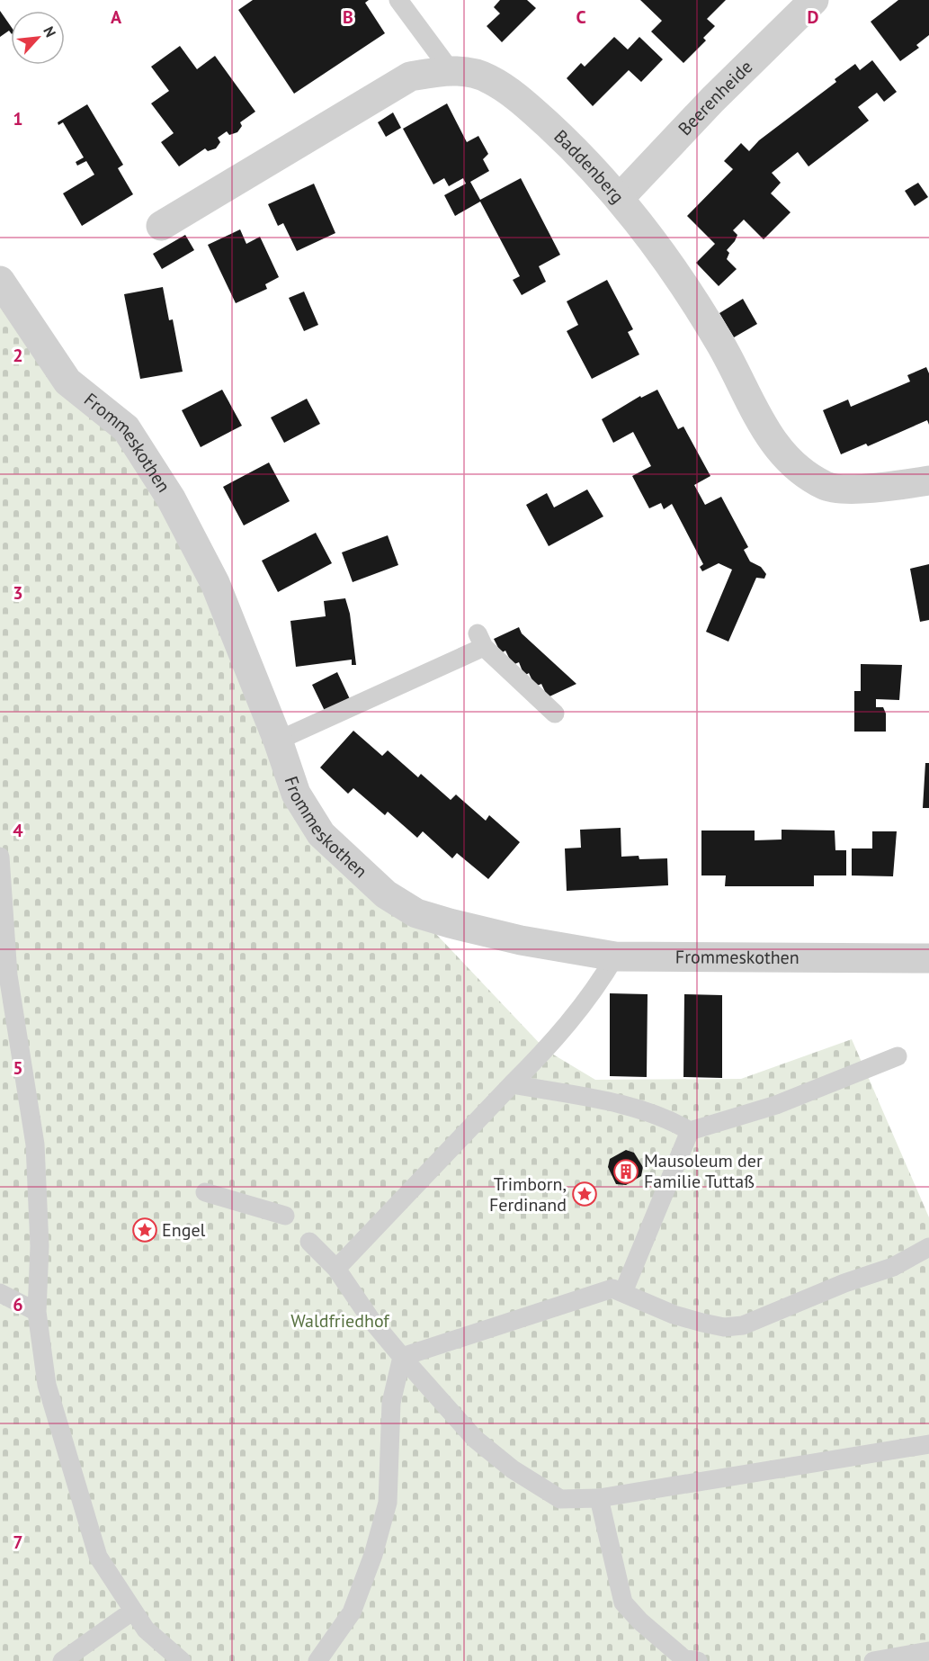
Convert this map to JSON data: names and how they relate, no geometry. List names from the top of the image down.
{
  "streets": {
    "street": ["Beerenheide", "Baddenberg", "Frommeskothen"]
  },
  "crossings": [
    ["Beerenheide", "Baddenberg"]
  ],
  "parks": ["Waldfriedhof"],
  "places": {
    "building": ["Mausoleum der Familie Tuttaß"],
    "place": ["Trimborn, Ferdinand", "Engel"]
  },
  "north": "top right",
  "grid": {
    "columns": [
      "A",
      "B",
      "C",
      "D"
    ],
    "rows": [
      "1",
      "2",
      "3",
      "4",
      "5",
      "6",
      "7"
    ]
  }
}
